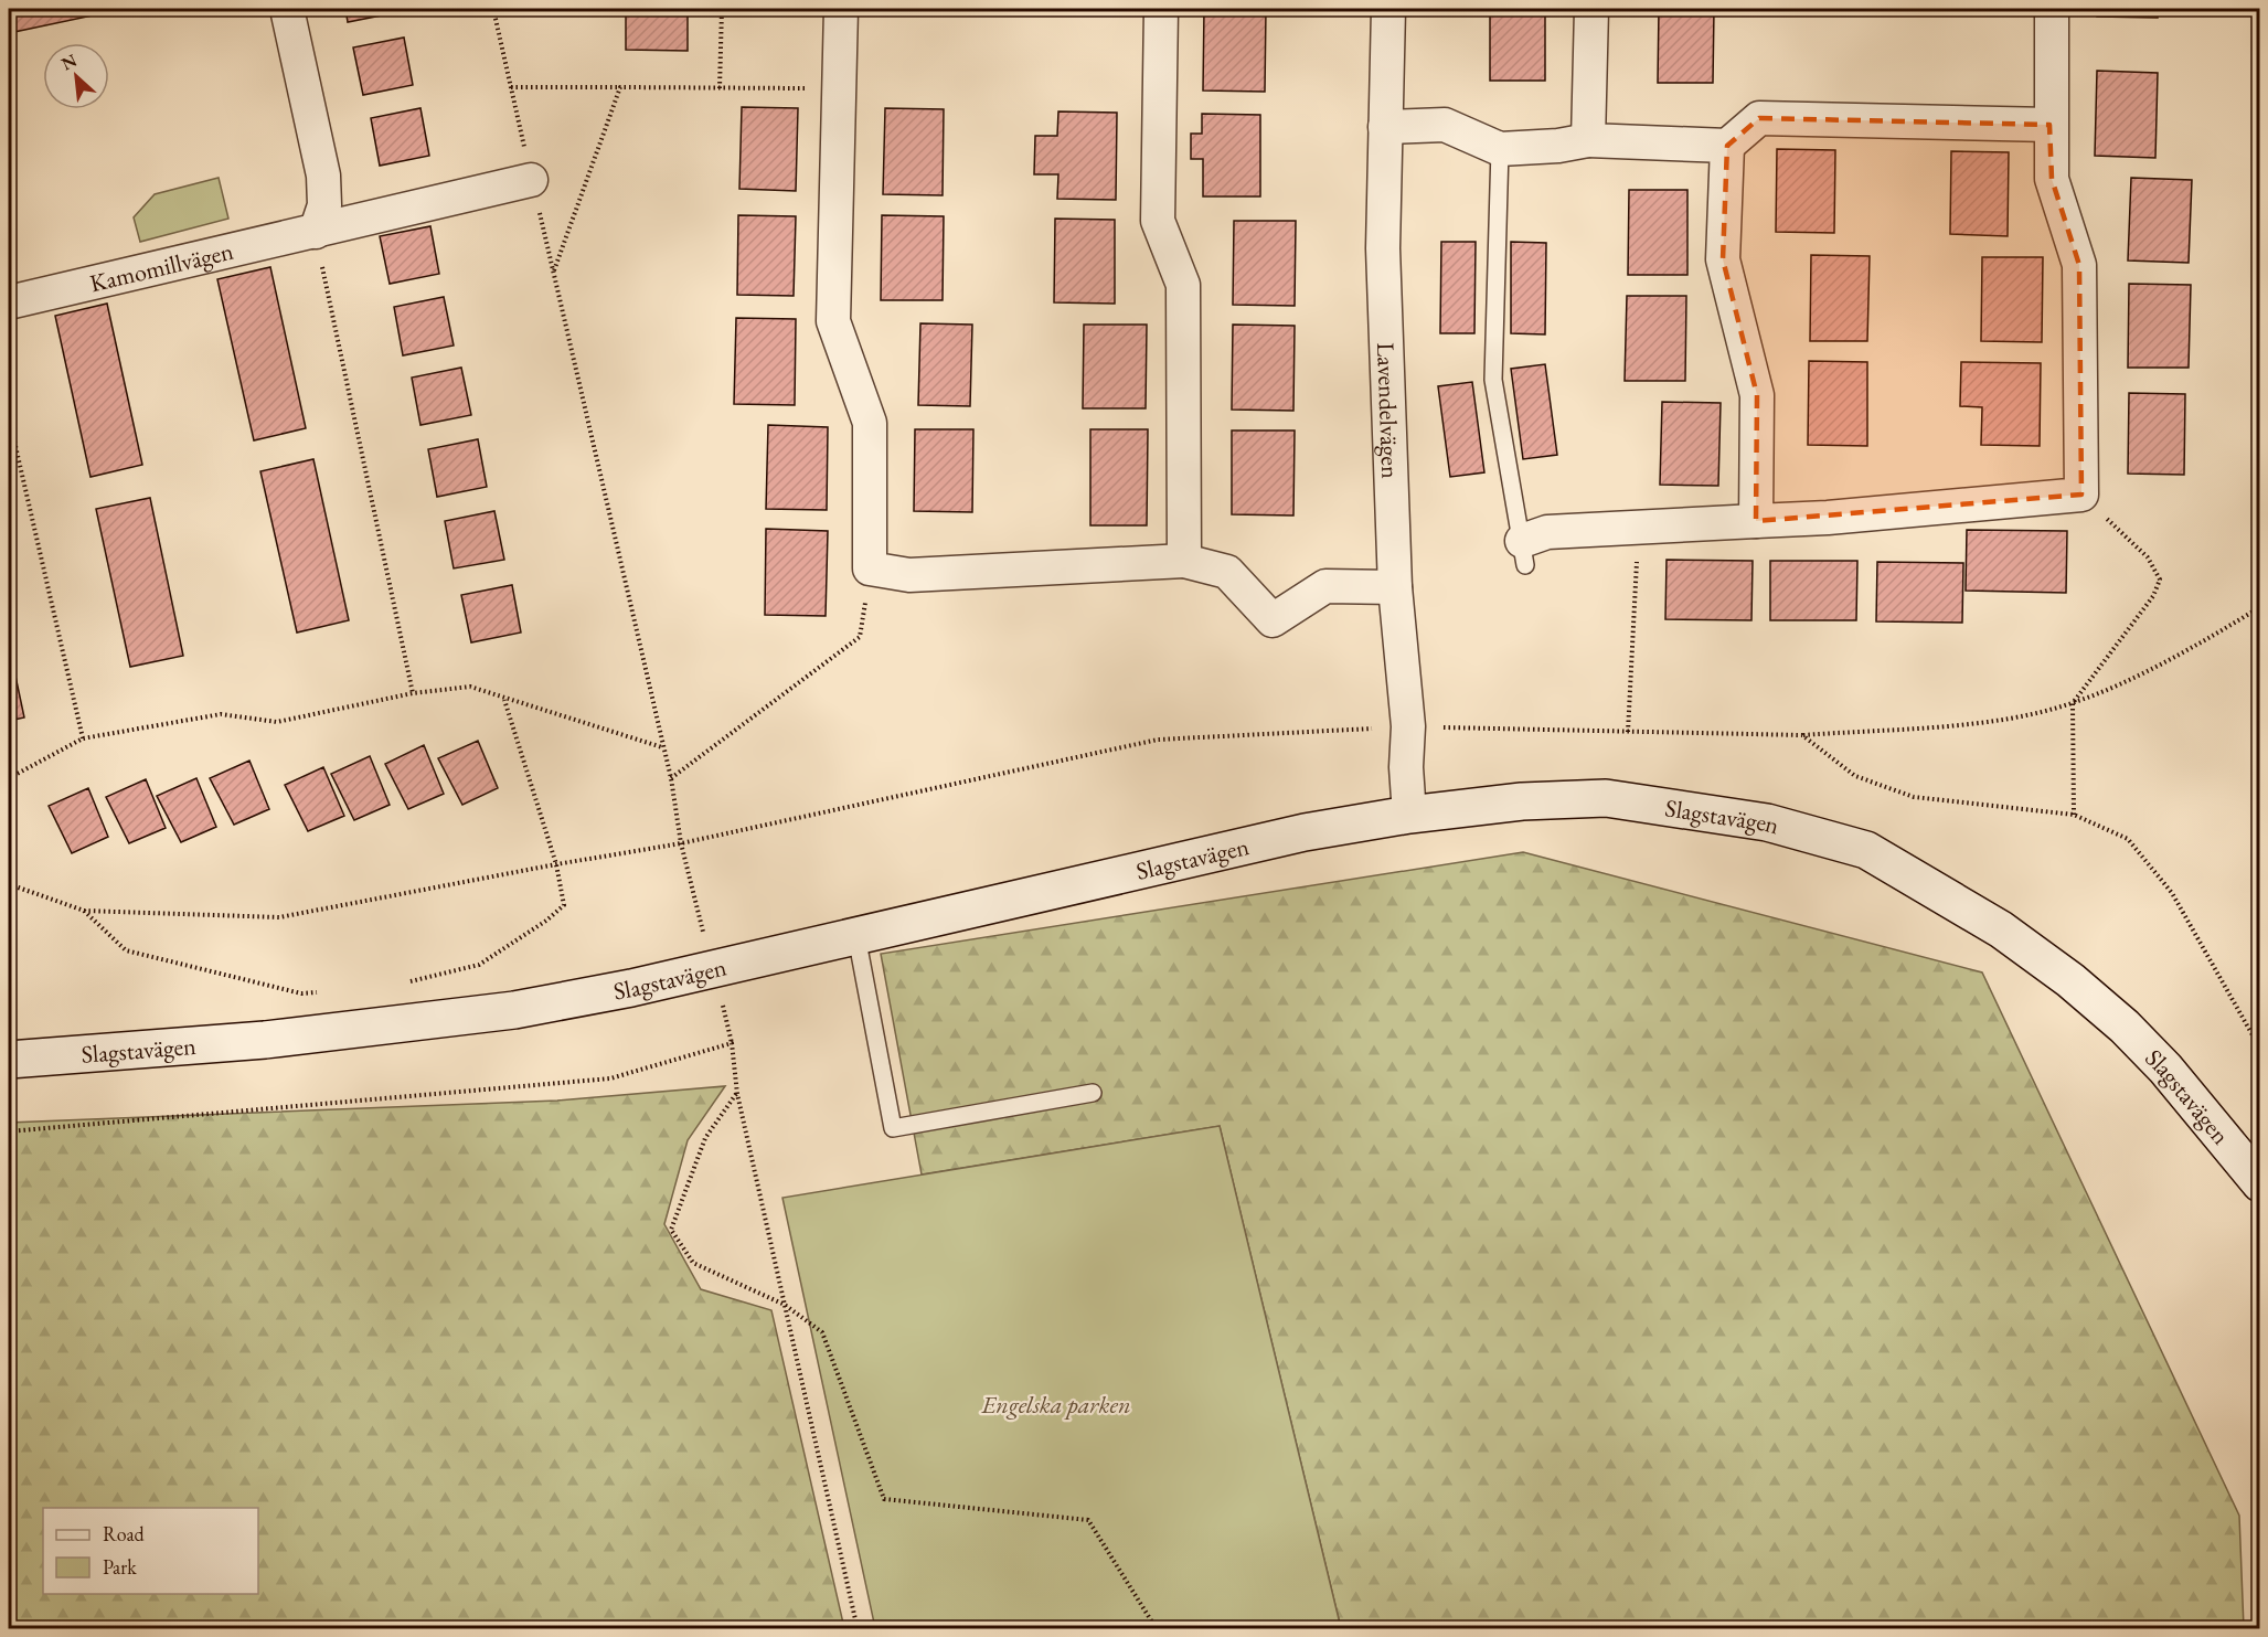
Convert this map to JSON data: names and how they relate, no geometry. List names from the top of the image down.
{
  "streets": {
    "street": ["Kamomillvägen", "Lavendelvägen", "Slagstavägen"]
  },
  "crossings": [
    ["Lavendelvägen", "Slagstavägen"]
  ],
  "parks": ["Engelska parken"],
  "legend": ["Road", "Park"],
  "north": "top left"
}
